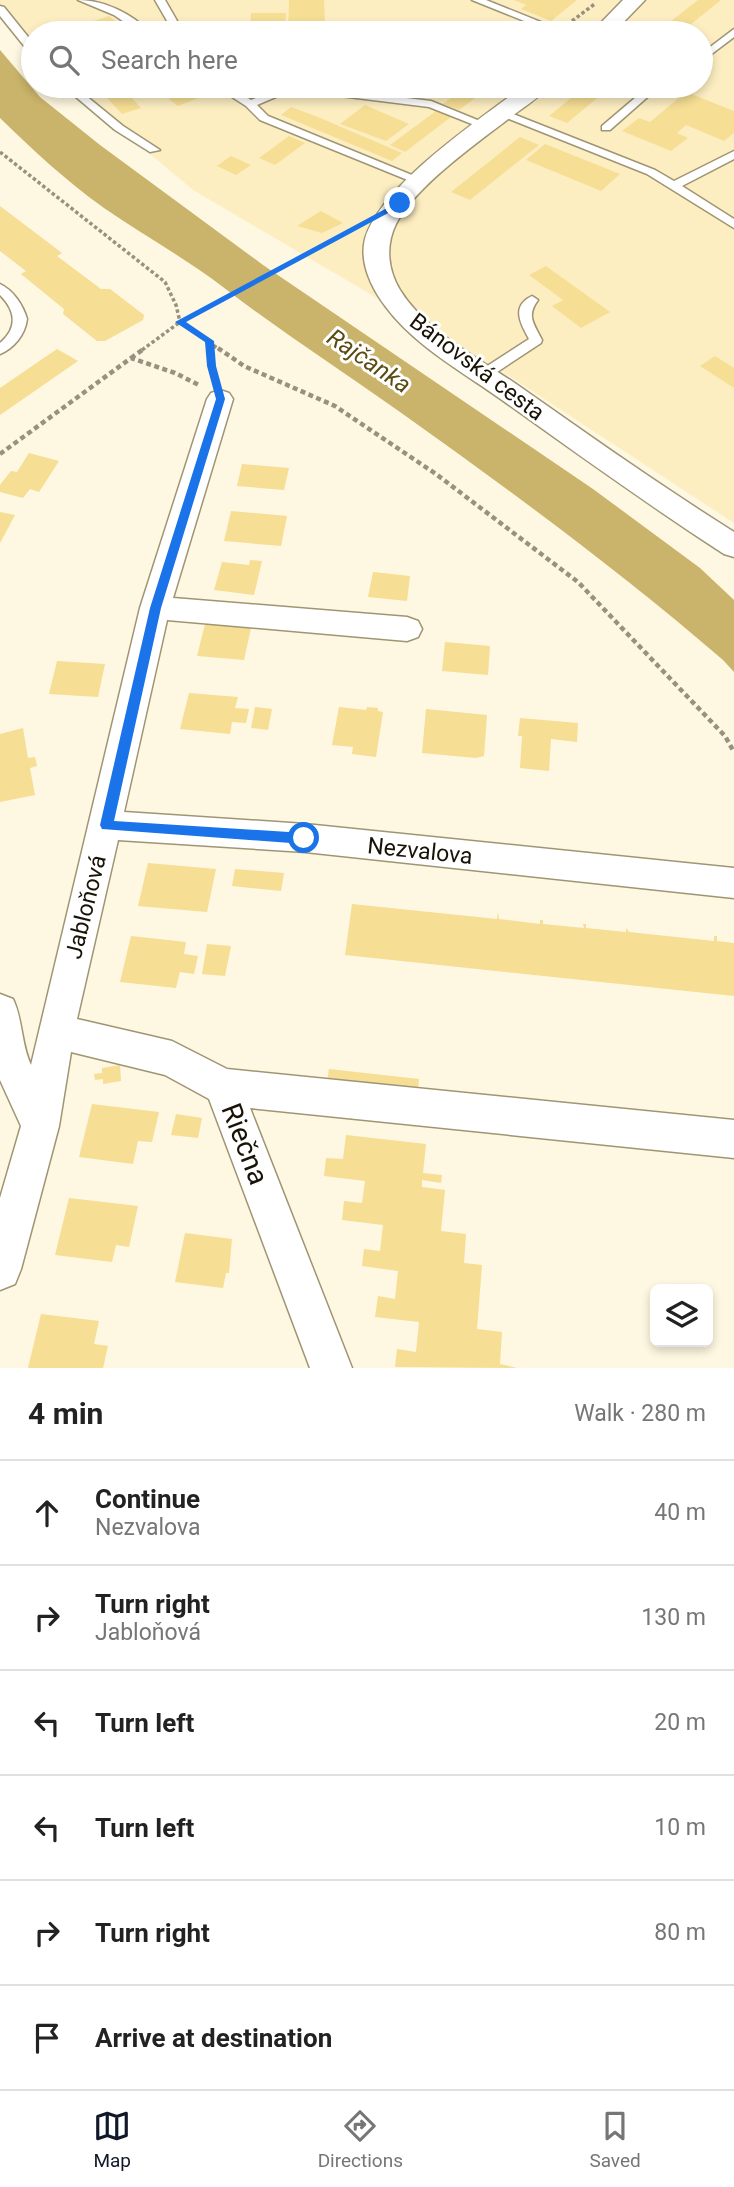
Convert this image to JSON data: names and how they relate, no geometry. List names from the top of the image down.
{
  "streets": {
    "street": [
      "Bánovská cesta",
      "Nezvalova",
      "Jabloňová",
      "Riečna"
    ]
  },
  "crossings": [
    ["Nezvalova", "Jabloňová"],
    ["Jabloňová", "Riečna"]
  ],
  "water": ["Rajčanka"],
  "page": {
    "search": "Search here",
    "heading": ["4 min", "Walk · 280 m"],
    "list": [
      ["Continue", "Nezvalova", "40 m"],
      ["Turn right", "Jabloňová", "130 m"],
      ["Turn left", "20 m"],
      ["Turn left", "10 m"],
      ["Turn right", "80 m"],
      "Arrive at destination"
    ],
    "nav": ["Map", "Directions", "Saved"]
  }
}
